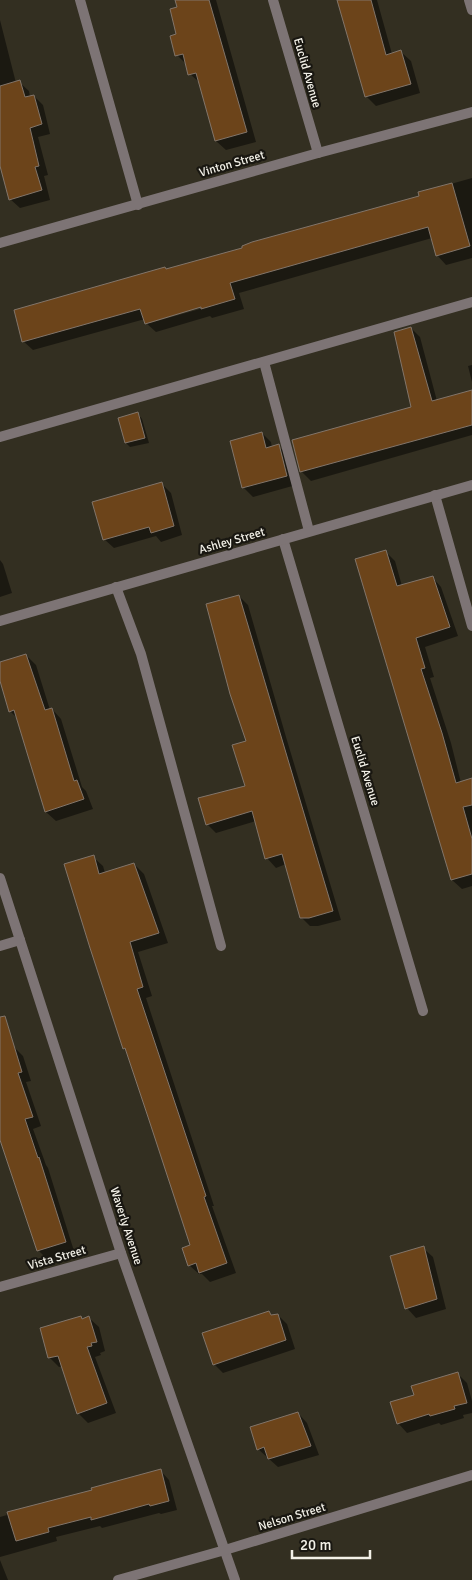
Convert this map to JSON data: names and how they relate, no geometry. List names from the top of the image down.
{
  "streets": {
    "street": [
      "Euclid Avenue",
      "Vinton Street",
      "Ashley Street",
      "Waverly Avenue",
      "Vista Street",
      "Nelson Street"
    ]
  },
  "crossings": [
    ["Euclid Avenue", "Vinton Street"],
    ["Euclid Avenue", "Ashley Street"],
    ["Waverly Avenue", "Vista Street"],
    ["Waverly Avenue", "Nelson Street"]
  ],
  "scale_bar": "20 m"
}
